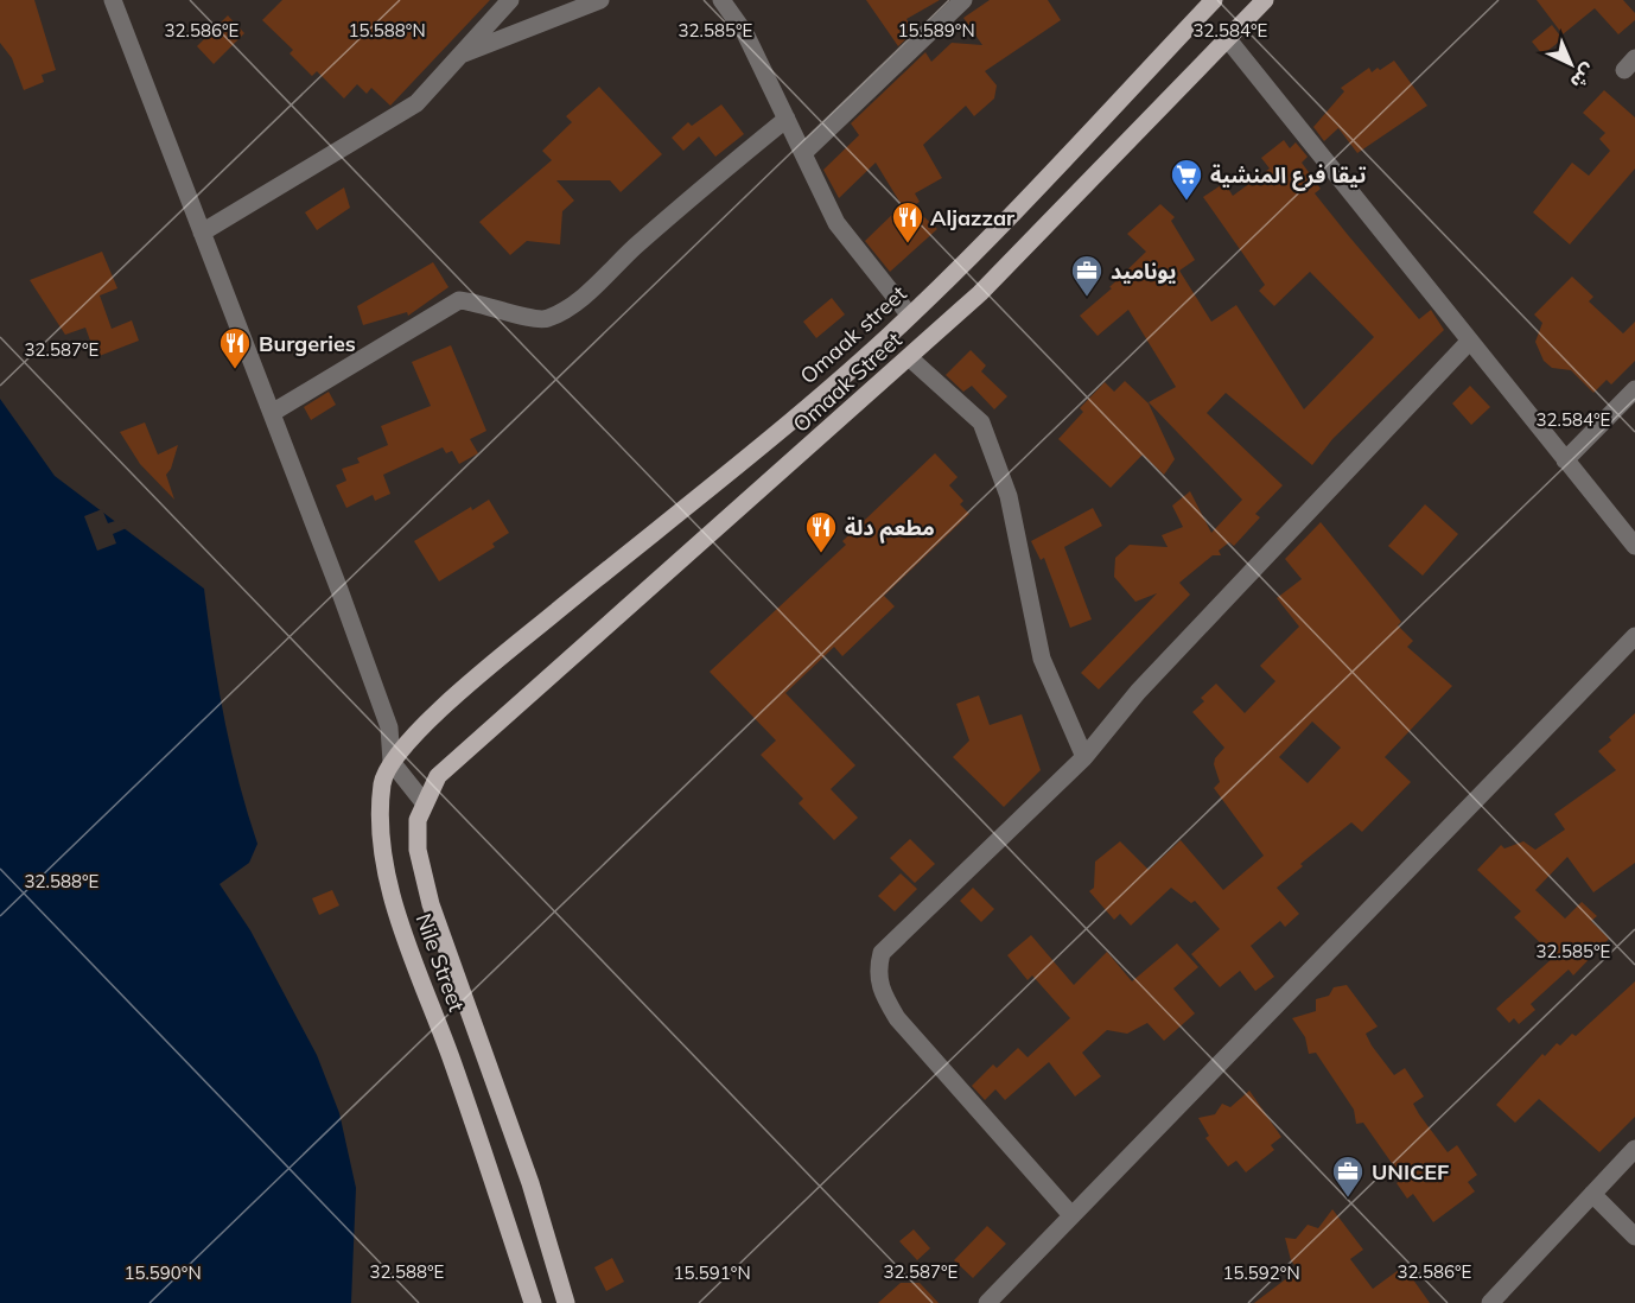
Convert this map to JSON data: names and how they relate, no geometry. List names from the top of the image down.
{
  "streets": {
    "main road": ["Omaak street", "Omaak Street", "Nile Street"]
  },
  "crossings": [
    ["Omaak street", "Nile Street"],
    ["Omaak Street", "Nile Street"]
  ],
  "places": {
    "supermarket": ["تيقا فرع المنشية"],
    "restaurant": ["Aljazzar", "Burgeries", "مطعم دلة"],
    "office": ["يوناميد", "UNICEF"]
  },
  "north": "bottom right",
  "coordinates": [
    "15.588°N",
    "15.589°N",
    "32.586°E",
    "32.585°E",
    "32.584°E",
    "32.587°E",
    "32.588°E",
    "15.590°N",
    "15.591°N",
    "15.592°N"
  ]
}
